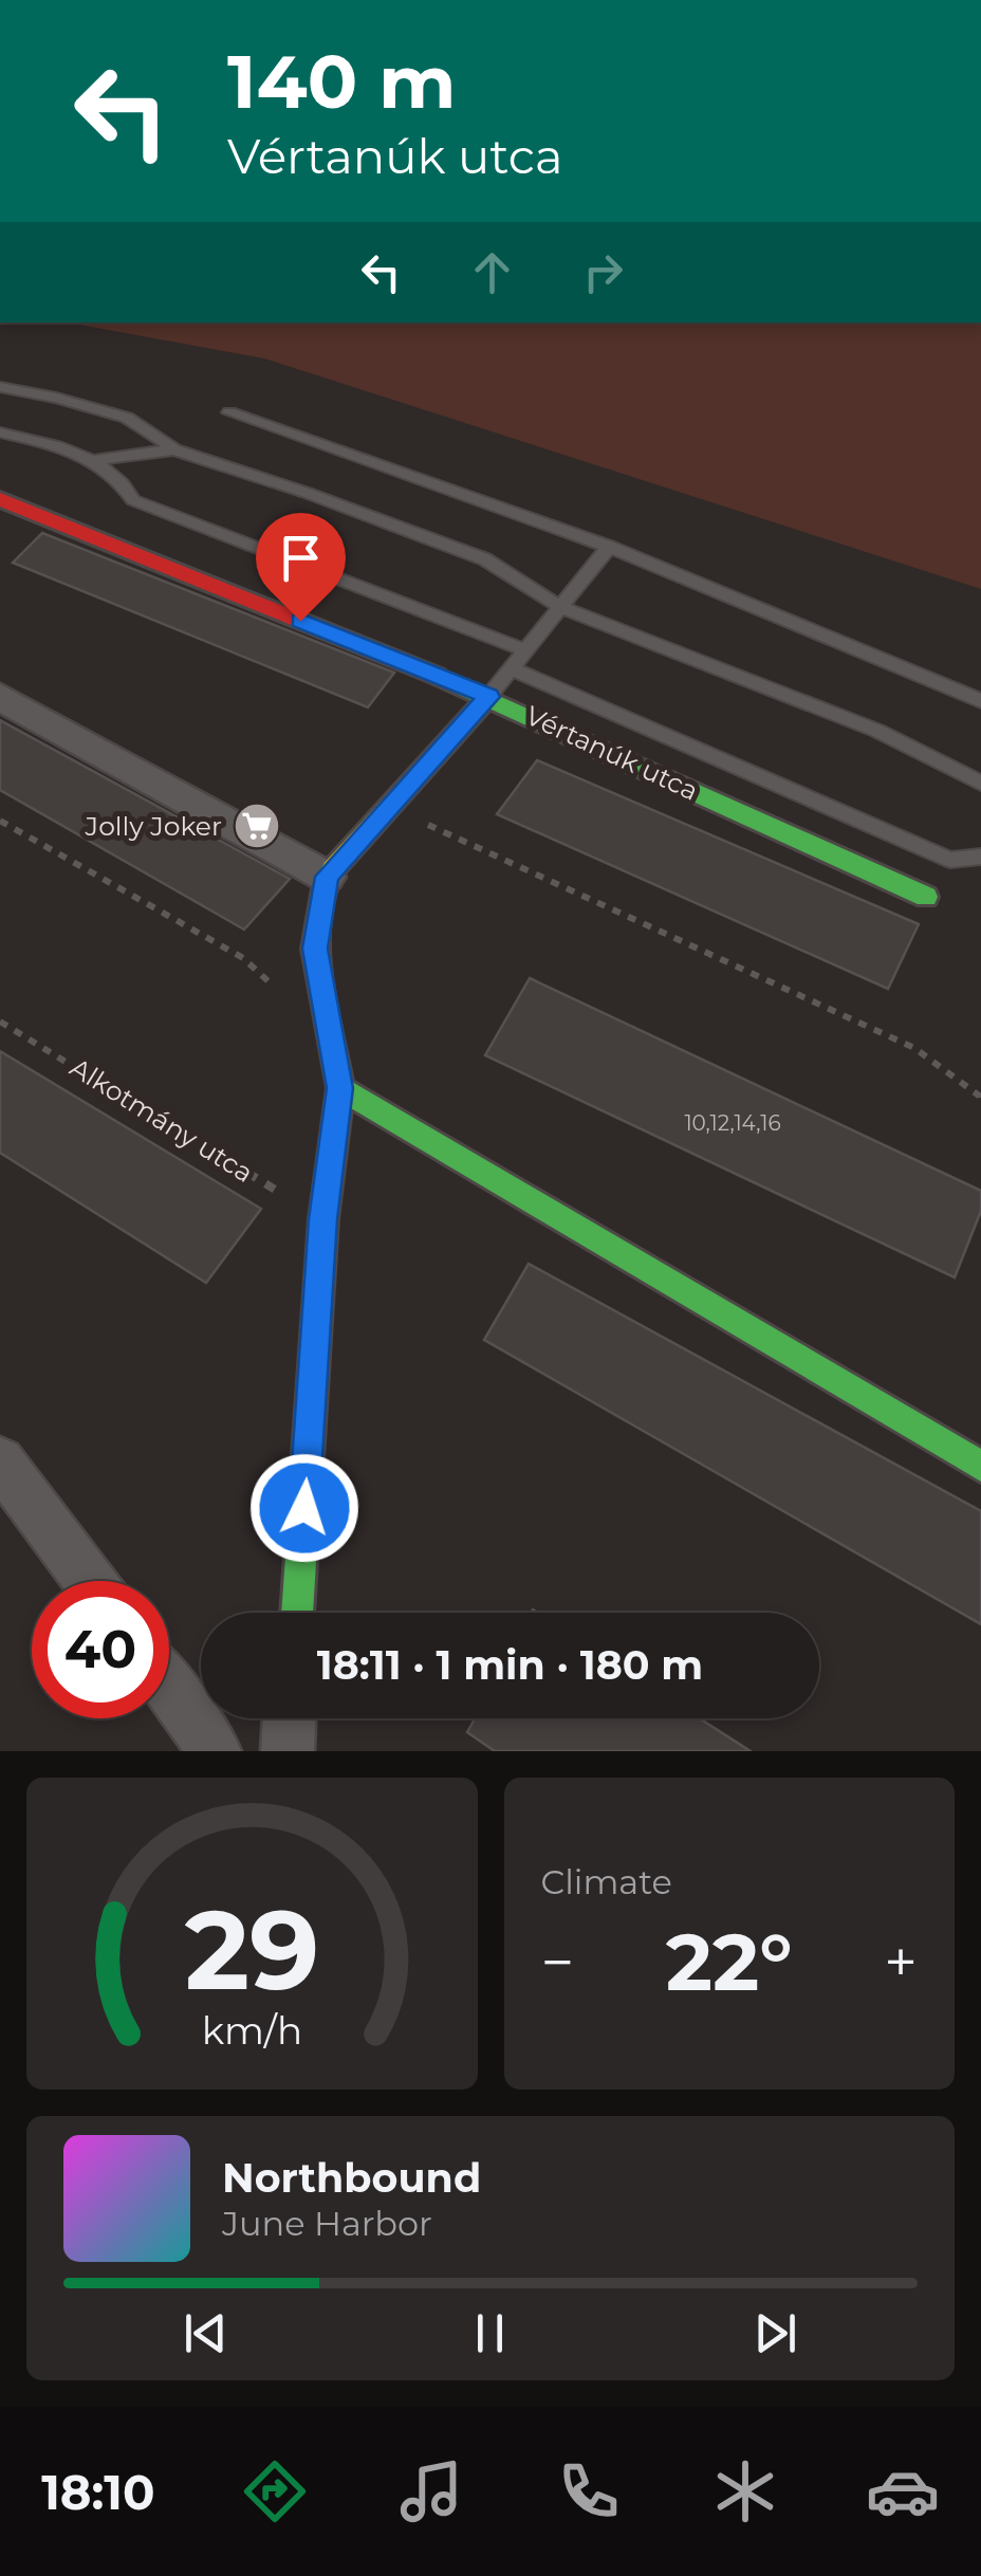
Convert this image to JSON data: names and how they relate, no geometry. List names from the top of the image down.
{
  "streets": {
    "street": ["Vértanúk utca"],
    "path": ["Alkotmány utca"]
  },
  "places": {
    "supermarket": ["Jolly Joker"]
  },
  "house_numbers": ["10,12,14,16"],
  "page": {
    "turn": ["140 m", "Vértanúk utca"],
    "limit": "40",
    "trip": "18:11 · 1 min · 180 m",
    "tile": "Climate",
    "heat": ["−", "22°", "+"],
    "song": ["Northbound", "June Harbor"],
    "tabs": "18:10",
    "gauge": ["29", "km/h"]
  }
}
